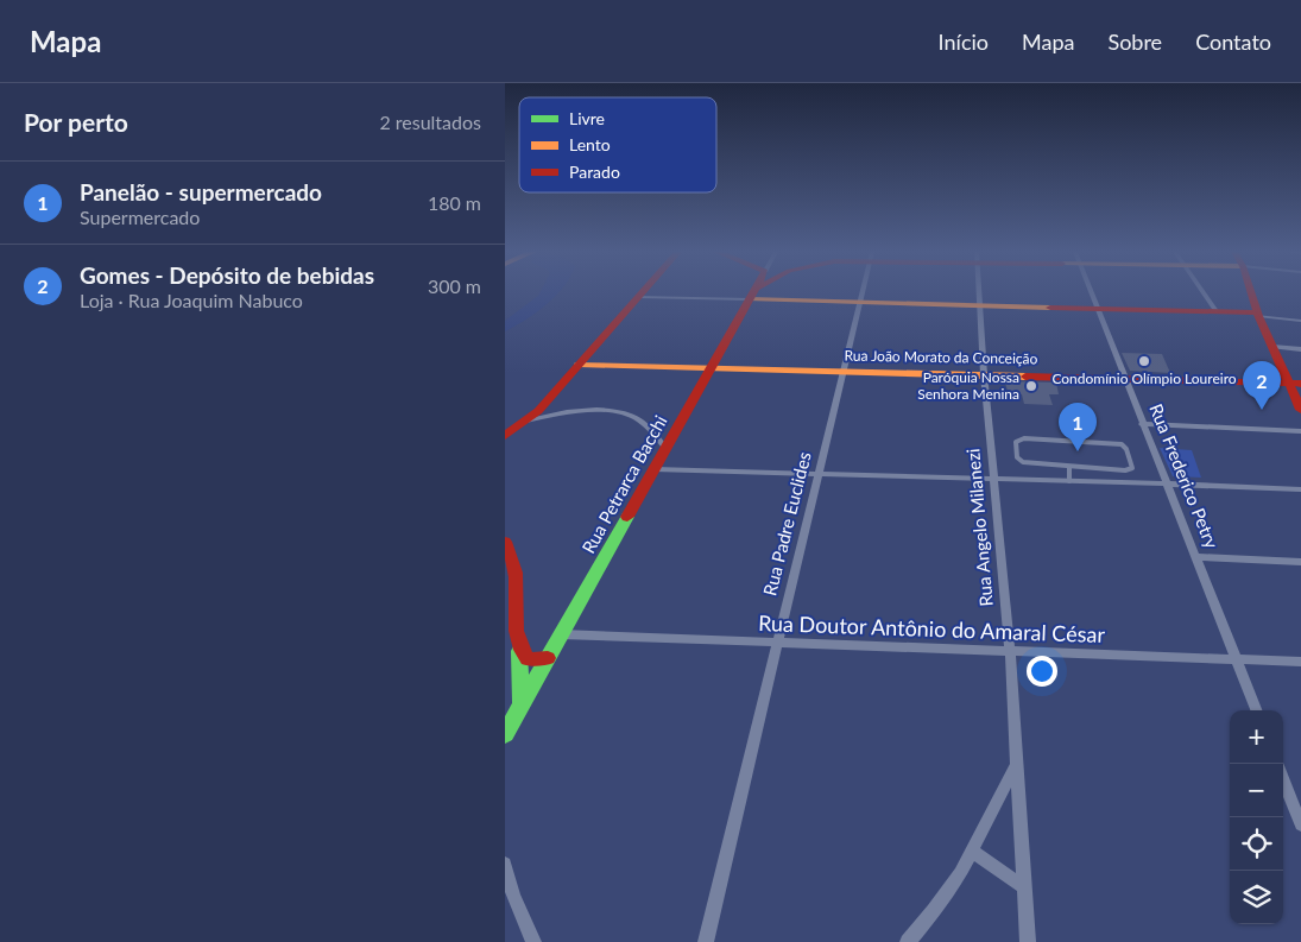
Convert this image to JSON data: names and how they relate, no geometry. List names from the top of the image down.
{
  "streets": {
    "street": [
      "Rua João Morato da Conceição",
      "Rua Frederico Petry",
      "Rua Petrarca Bacchi",
      "Rua Padre Euclides",
      "Rua Angelo Milanezi",
      "Rua Doutor Antônio do Amaral César"
    ]
  },
  "crossings": [
    ["Rua João Morato da Conceição", "Rua Frederico Petry"],
    ["Rua João Morato da Conceição", "Rua Petrarca Bacchi"],
    ["Rua João Morato da Conceição", "Rua Padre Euclides"],
    ["Rua João Morato da Conceição", "Rua Angelo Milanezi"],
    ["Rua Frederico Petry", "Rua Doutor Antônio do Amaral César"],
    ["Rua Petrarca Bacchi", "Rua Doutor Antônio do Amaral César"],
    ["Rua Padre Euclides", "Rua Doutor Antônio do Amaral César"],
    ["Rua Angelo Milanezi", "Rua Doutor Antônio do Amaral César"]
  ],
  "places": ["Condomínio Olímpio Loureiro", "Paróquia Nossa Senhora Menina"],
  "legend": ["Livre", "Lento", "Parado"],
  "page": {
    "header": "Mapa",
    "nav": [
      "Início",
      "Mapa",
      "Sobre",
      "Contato"
    ],
    "heading": ["Por perto", "2 resultados"],
    "list": [
      {
        "mark": "1",
        "name": "Panelão - supermercado",
        "note": "Supermercado",
        "value": "180 m"
      },
      {
        "mark": "2",
        "name": "Gomes - Depósito de bebidas",
        "note": "Loja · Rua Joaquim Nabuco",
        "value": "300 m"
      }
    ],
    "pins": ["2", "1"],
    "map_buttons": ["+", "−"]
  }
}
